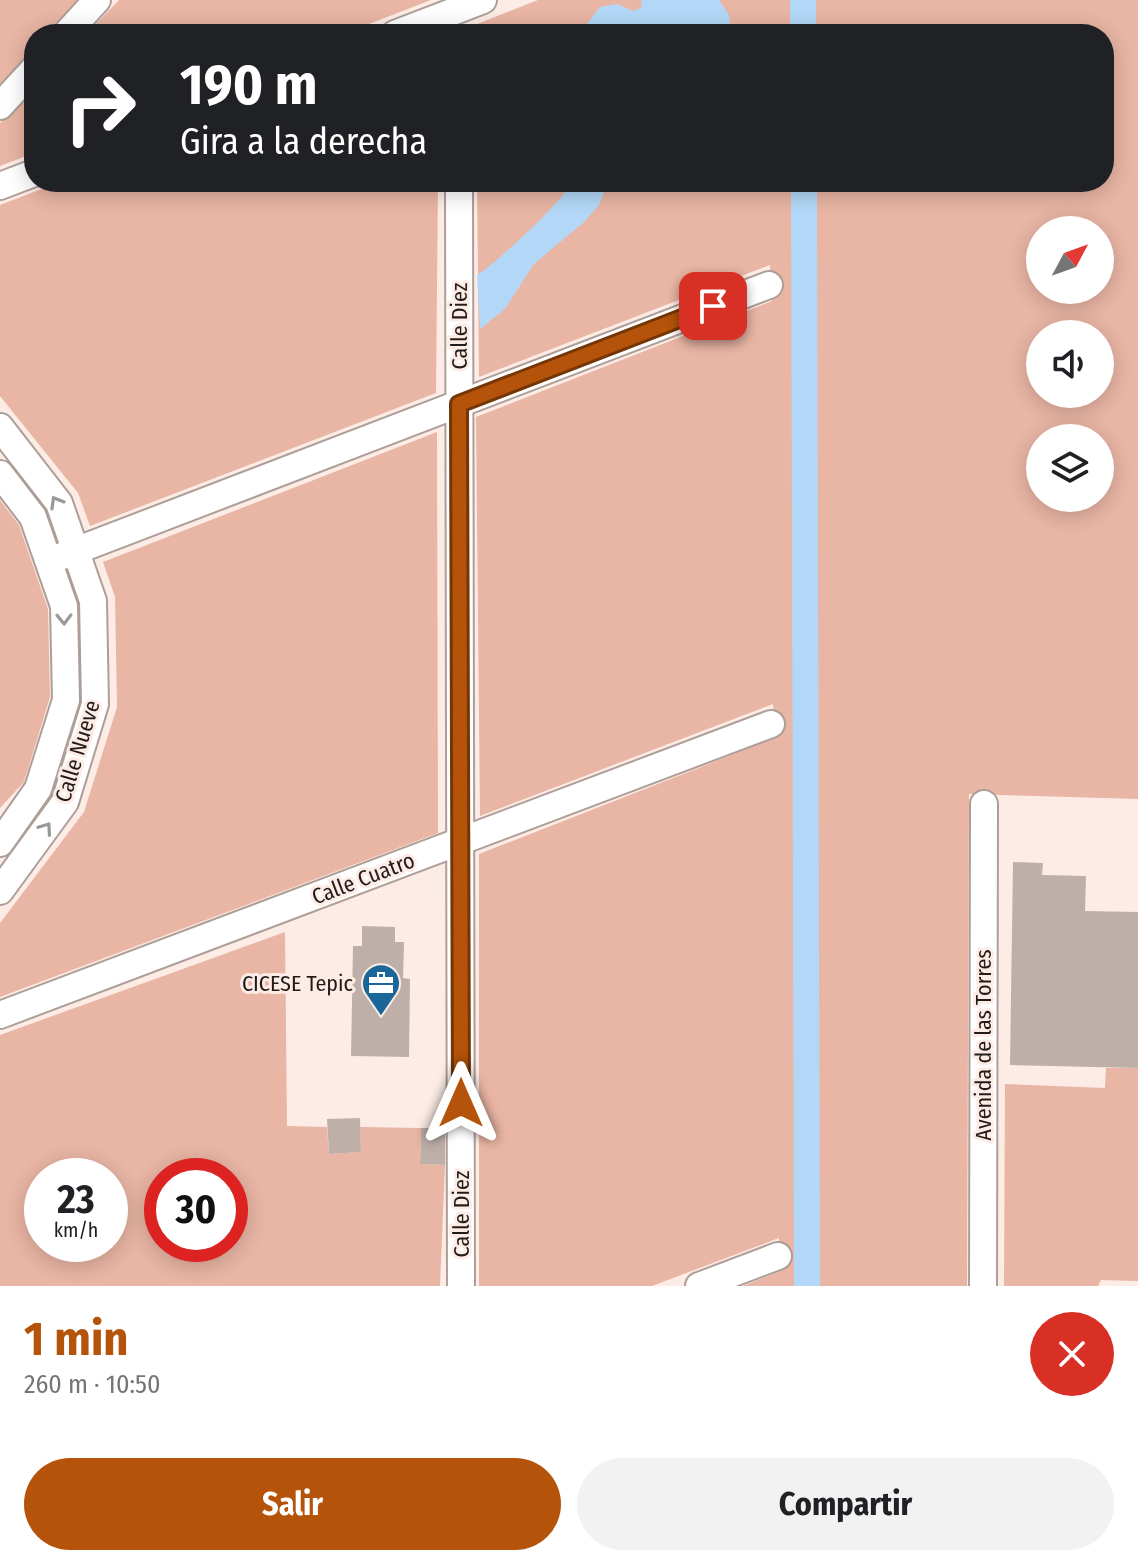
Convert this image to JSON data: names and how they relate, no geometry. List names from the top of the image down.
{
  "streets": {
    "street": [
      "Calle Diez",
      "Calle Nueve",
      "Calle Cuatro",
      "Avenida de las Torres"
    ]
  },
  "crossings": [
    ["Calle Diez", "Calle Cuatro"]
  ],
  "places": {
    "office": ["CICESE Tepic"]
  },
  "north": "top right",
  "page": {
    "turn": ["190 m", "Gira a la derecha"],
    "speed": "23 km/h",
    "limit": "30",
    "heading": ["1 min", "260 m · 10:50"],
    "buttons": ["Salir", "Compartir"]
  }
}
